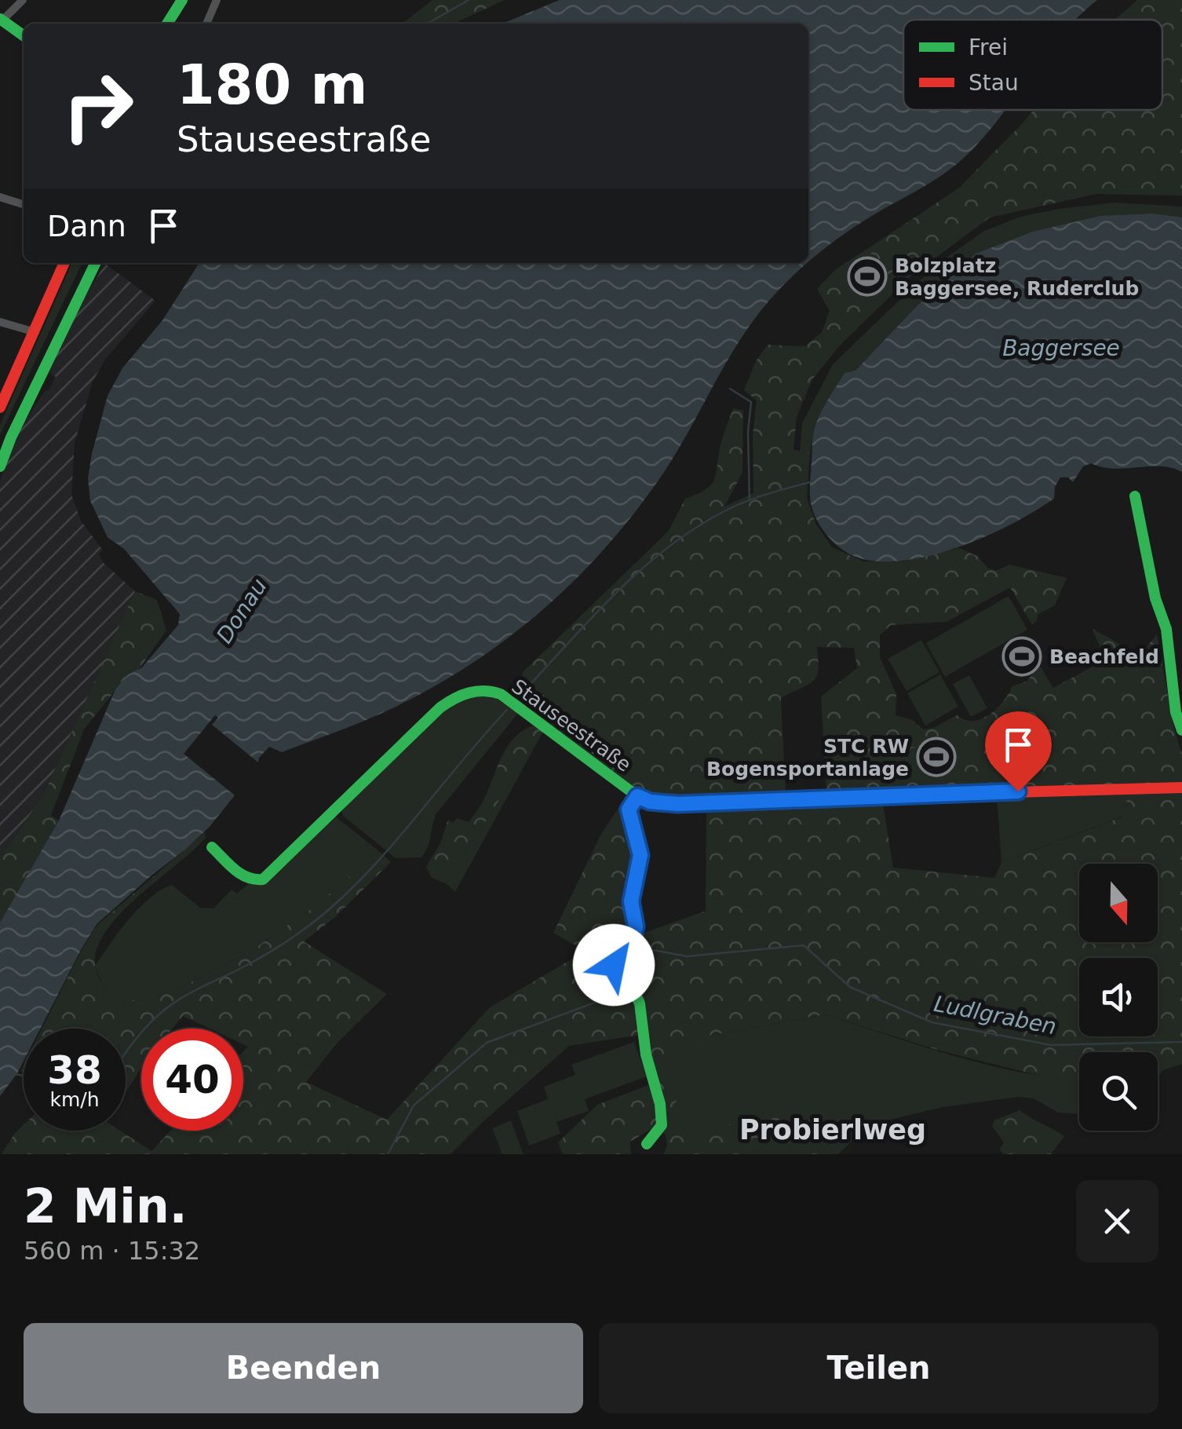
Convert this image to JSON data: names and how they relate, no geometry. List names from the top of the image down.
{
  "streets": {
    "street": ["Stauseestraße"]
  },
  "districts": ["Probierlweg"],
  "water": ["Baggersee", "Donau", "Ludlgraben"],
  "places": {
    "sports": ["Bolzplatz Baggersee, Ruderclub", "Beachfeld", "STC RW Bogensportanlage"]
  },
  "legend": ["Frei", "Stau"],
  "north": "bottom",
  "page": {
    "turn": ["180 m", "Stauseestraße"],
    "then": "Dann",
    "speed": "38 km/h",
    "limit": "40",
    "heading": ["2 Min.", "560 m · 15:32"],
    "buttons": ["Beenden", "Teilen"]
  }
}
